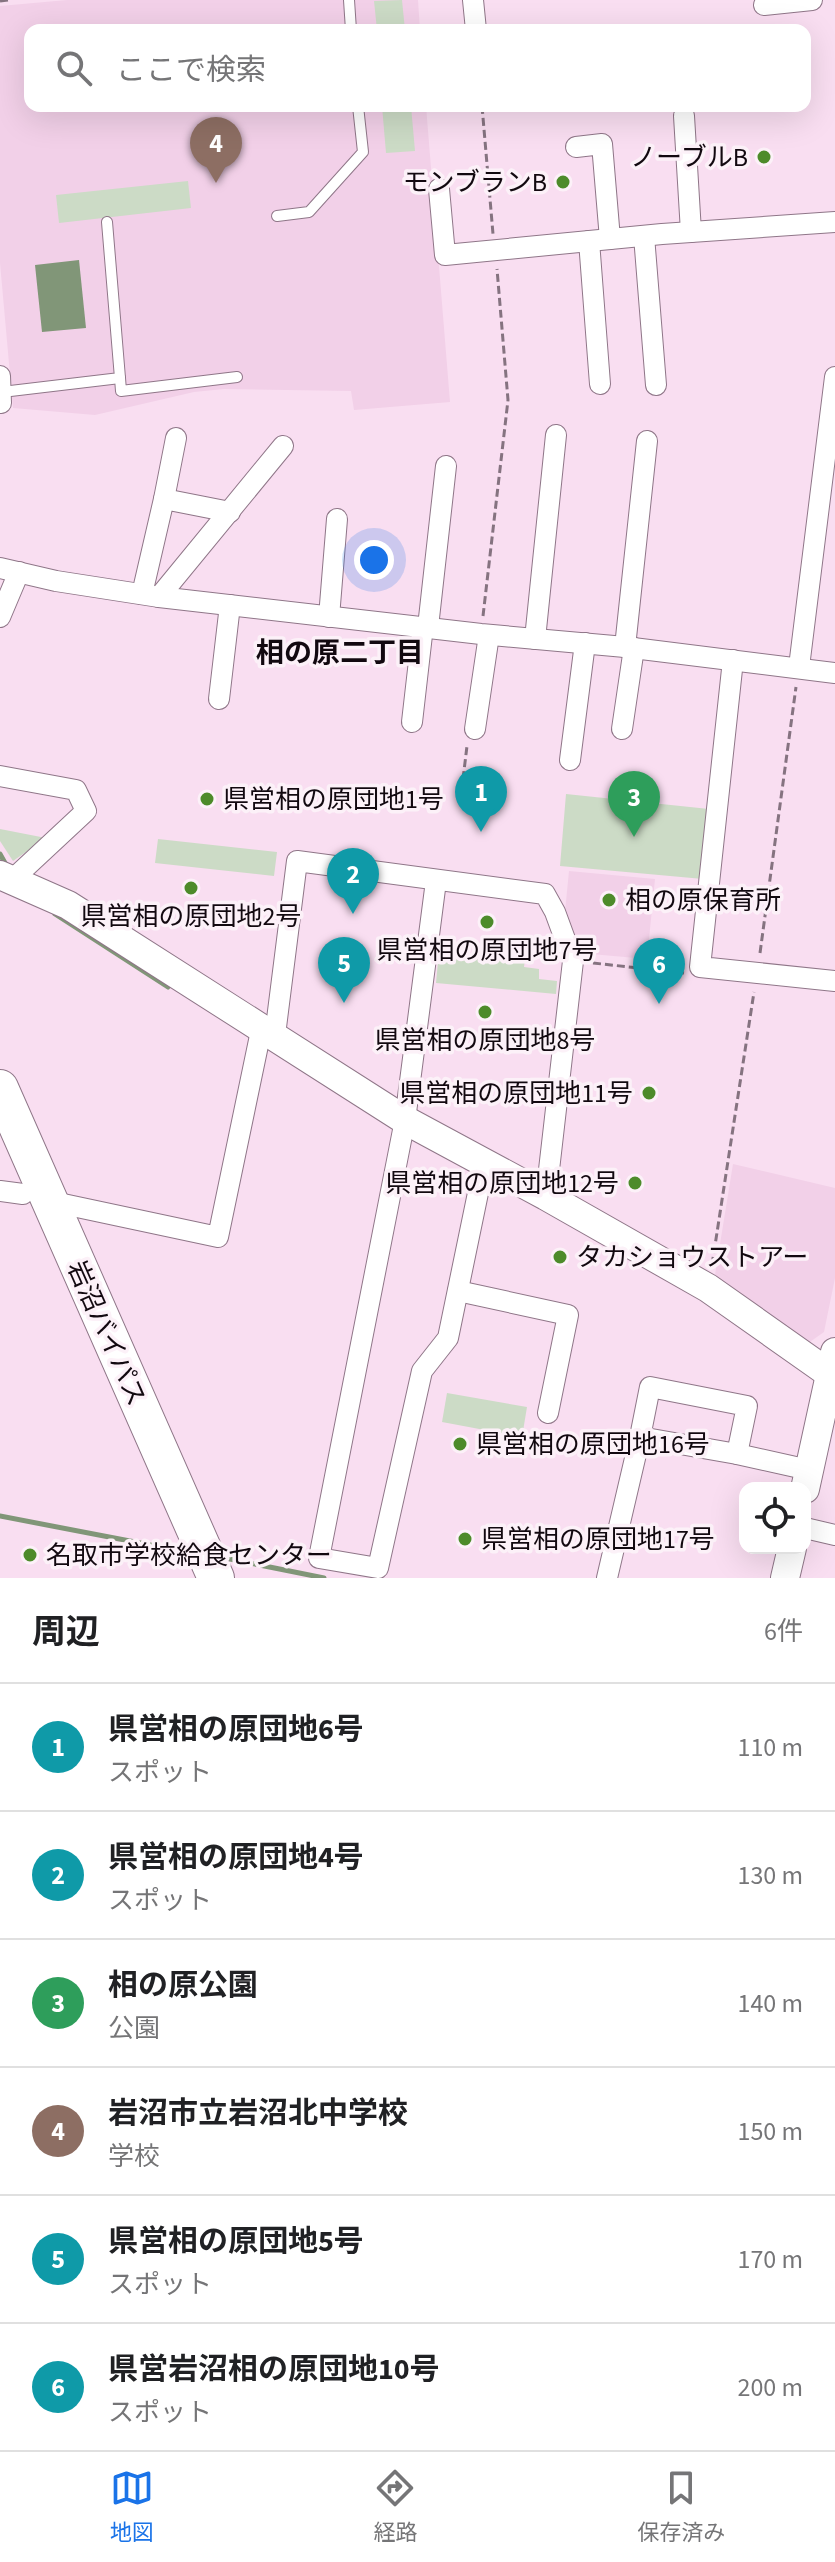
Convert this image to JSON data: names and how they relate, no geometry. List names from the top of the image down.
{
  "streets": {
    "highway": ["岩沼バイパス"]
  },
  "districts": ["相の原二丁目"],
  "places": [
    "ノーブルB",
    "モンブランB",
    "県営相の原団地1号",
    "県営相の原団地2号",
    "相の原保育所",
    "県営相の原団地7号",
    "県営相の原団地8号",
    "県営相の原団地11号",
    "県営相の原団地12号",
    "タカショウストアー",
    "県営相の原団地16号",
    "県営相の原団地17号",
    "名取市学校給食センター"
  ],
  "page": {
    "search": "ここで検索",
    "pins": [
      "4",
      "1",
      "3",
      "2",
      "5",
      "6"
    ],
    "heading": ["周辺", "6件"],
    "list": [
      {
        "mark": "1",
        "name": "県営相の原団地6号",
        "note": "スポット",
        "value": "110 m"
      },
      {
        "mark": "2",
        "name": "県営相の原団地4号",
        "note": "スポット",
        "value": "130 m"
      },
      {
        "mark": "3",
        "name": "相の原公園",
        "note": "公園",
        "value": "140 m"
      },
      {
        "mark": "4",
        "name": "岩沼市立岩沼北中学校",
        "note": "学校",
        "value": "150 m"
      },
      {
        "mark": "5",
        "name": "県営相の原団地5号",
        "note": "スポット",
        "value": "170 m"
      },
      {
        "mark": "6",
        "name": "県営岩沼相の原団地10号",
        "note": "スポット",
        "value": "200 m"
      }
    ],
    "nav": ["地図", "経路", "保存済み"]
  }
}
